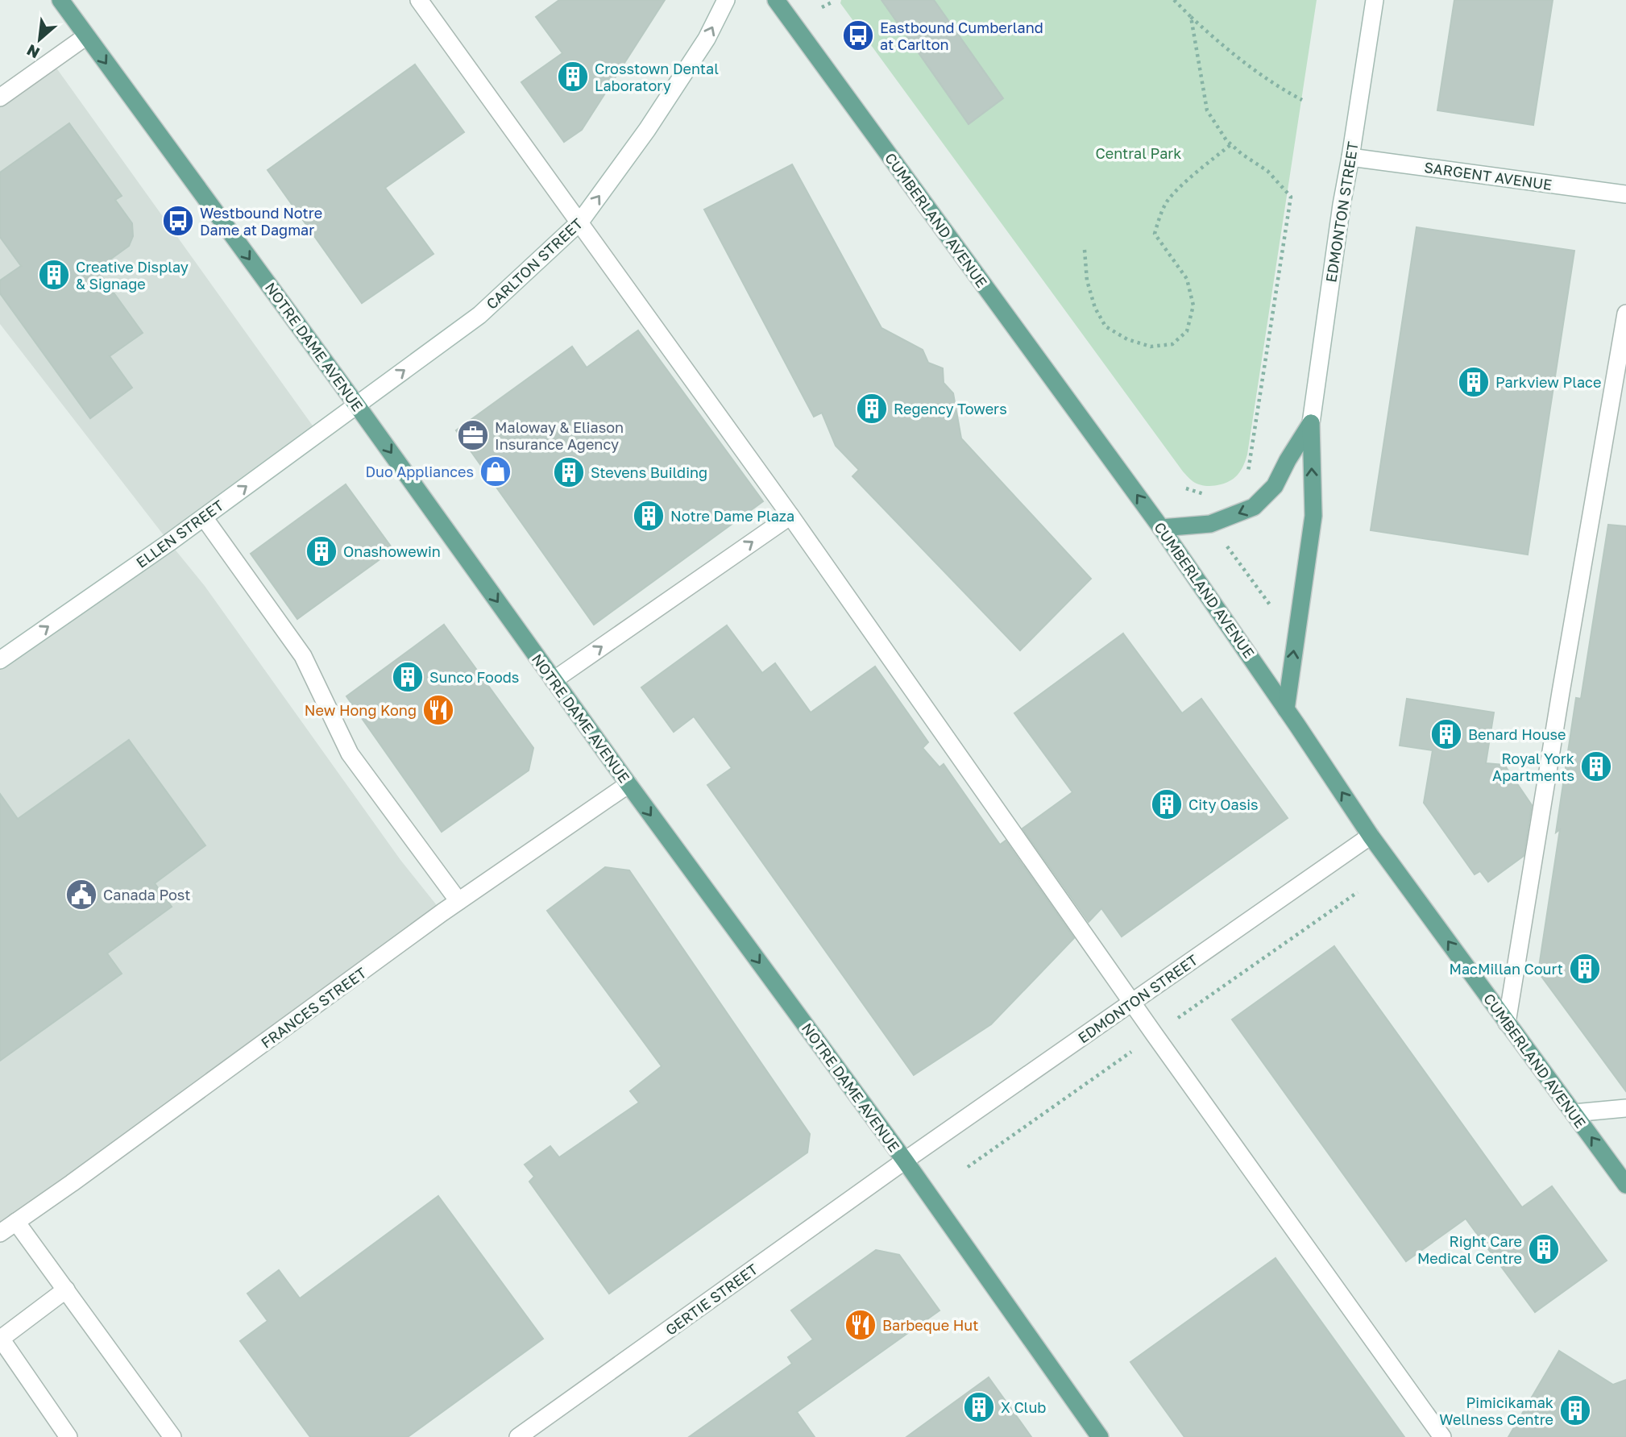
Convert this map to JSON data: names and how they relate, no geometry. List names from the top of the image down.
{
  "streets": {
    "main road": ["CUMBERLAND AVENUE", "NOTRE DAME AVENUE"],
    "street": [
      "SARGENT AVENUE",
      "EDMONTON STREET",
      "CARLTON STREET",
      "ELLEN STREET",
      "FRANCES STREET",
      "GERTIE STREET"
    ]
  },
  "crossings": [
    ["SARGENT AVENUE", "EDMONTON STREET"],
    ["EDMONTON STREET", "CUMBERLAND AVENUE"],
    ["EDMONTON STREET", "NOTRE DAME AVENUE"],
    ["EDMONTON STREET", "GERTIE STREET"],
    ["CARLTON STREET", "NOTRE DAME AVENUE"],
    ["CARLTON STREET", "ELLEN STREET"],
    ["NOTRE DAME AVENUE", "ELLEN STREET"],
    ["NOTRE DAME AVENUE", "FRANCES STREET"],
    ["NOTRE DAME AVENUE", "GERTIE STREET"]
  ],
  "one_way": [
    "CUMBERLAND AVENUE",
    "CARLTON STREET",
    "NOTRE DAME AVENUE",
    "ELLEN STREET"
  ],
  "parks": ["Central Park"],
  "places": {
    "bus stop": ["Eastbound Cumberland at Carlton", "Westbound Notre Dame at Dagmar"],
    "building": [
      "Crosstown Dental Laboratory",
      "Creative Display & Signage",
      "Parkview Place",
      "Regency Towers",
      "Stevens Building",
      "Notre Dame Plaza",
      "Onashowewin",
      "Sunco Foods",
      "Benard House",
      "Royal York Apartments",
      "City Oasis",
      "MacMillan Court",
      "Right Care Medical Centre",
      "X Club",
      "Pimicikamak Wellness Centre"
    ],
    "office": ["Maloway & Eliason Insurance Agency"],
    "shop": ["Duo Appliances"],
    "restaurant": ["New Hong Kong", "Barbeque Hut"],
    "public building": ["Canada Post"]
  },
  "north": "bottom left"
}
